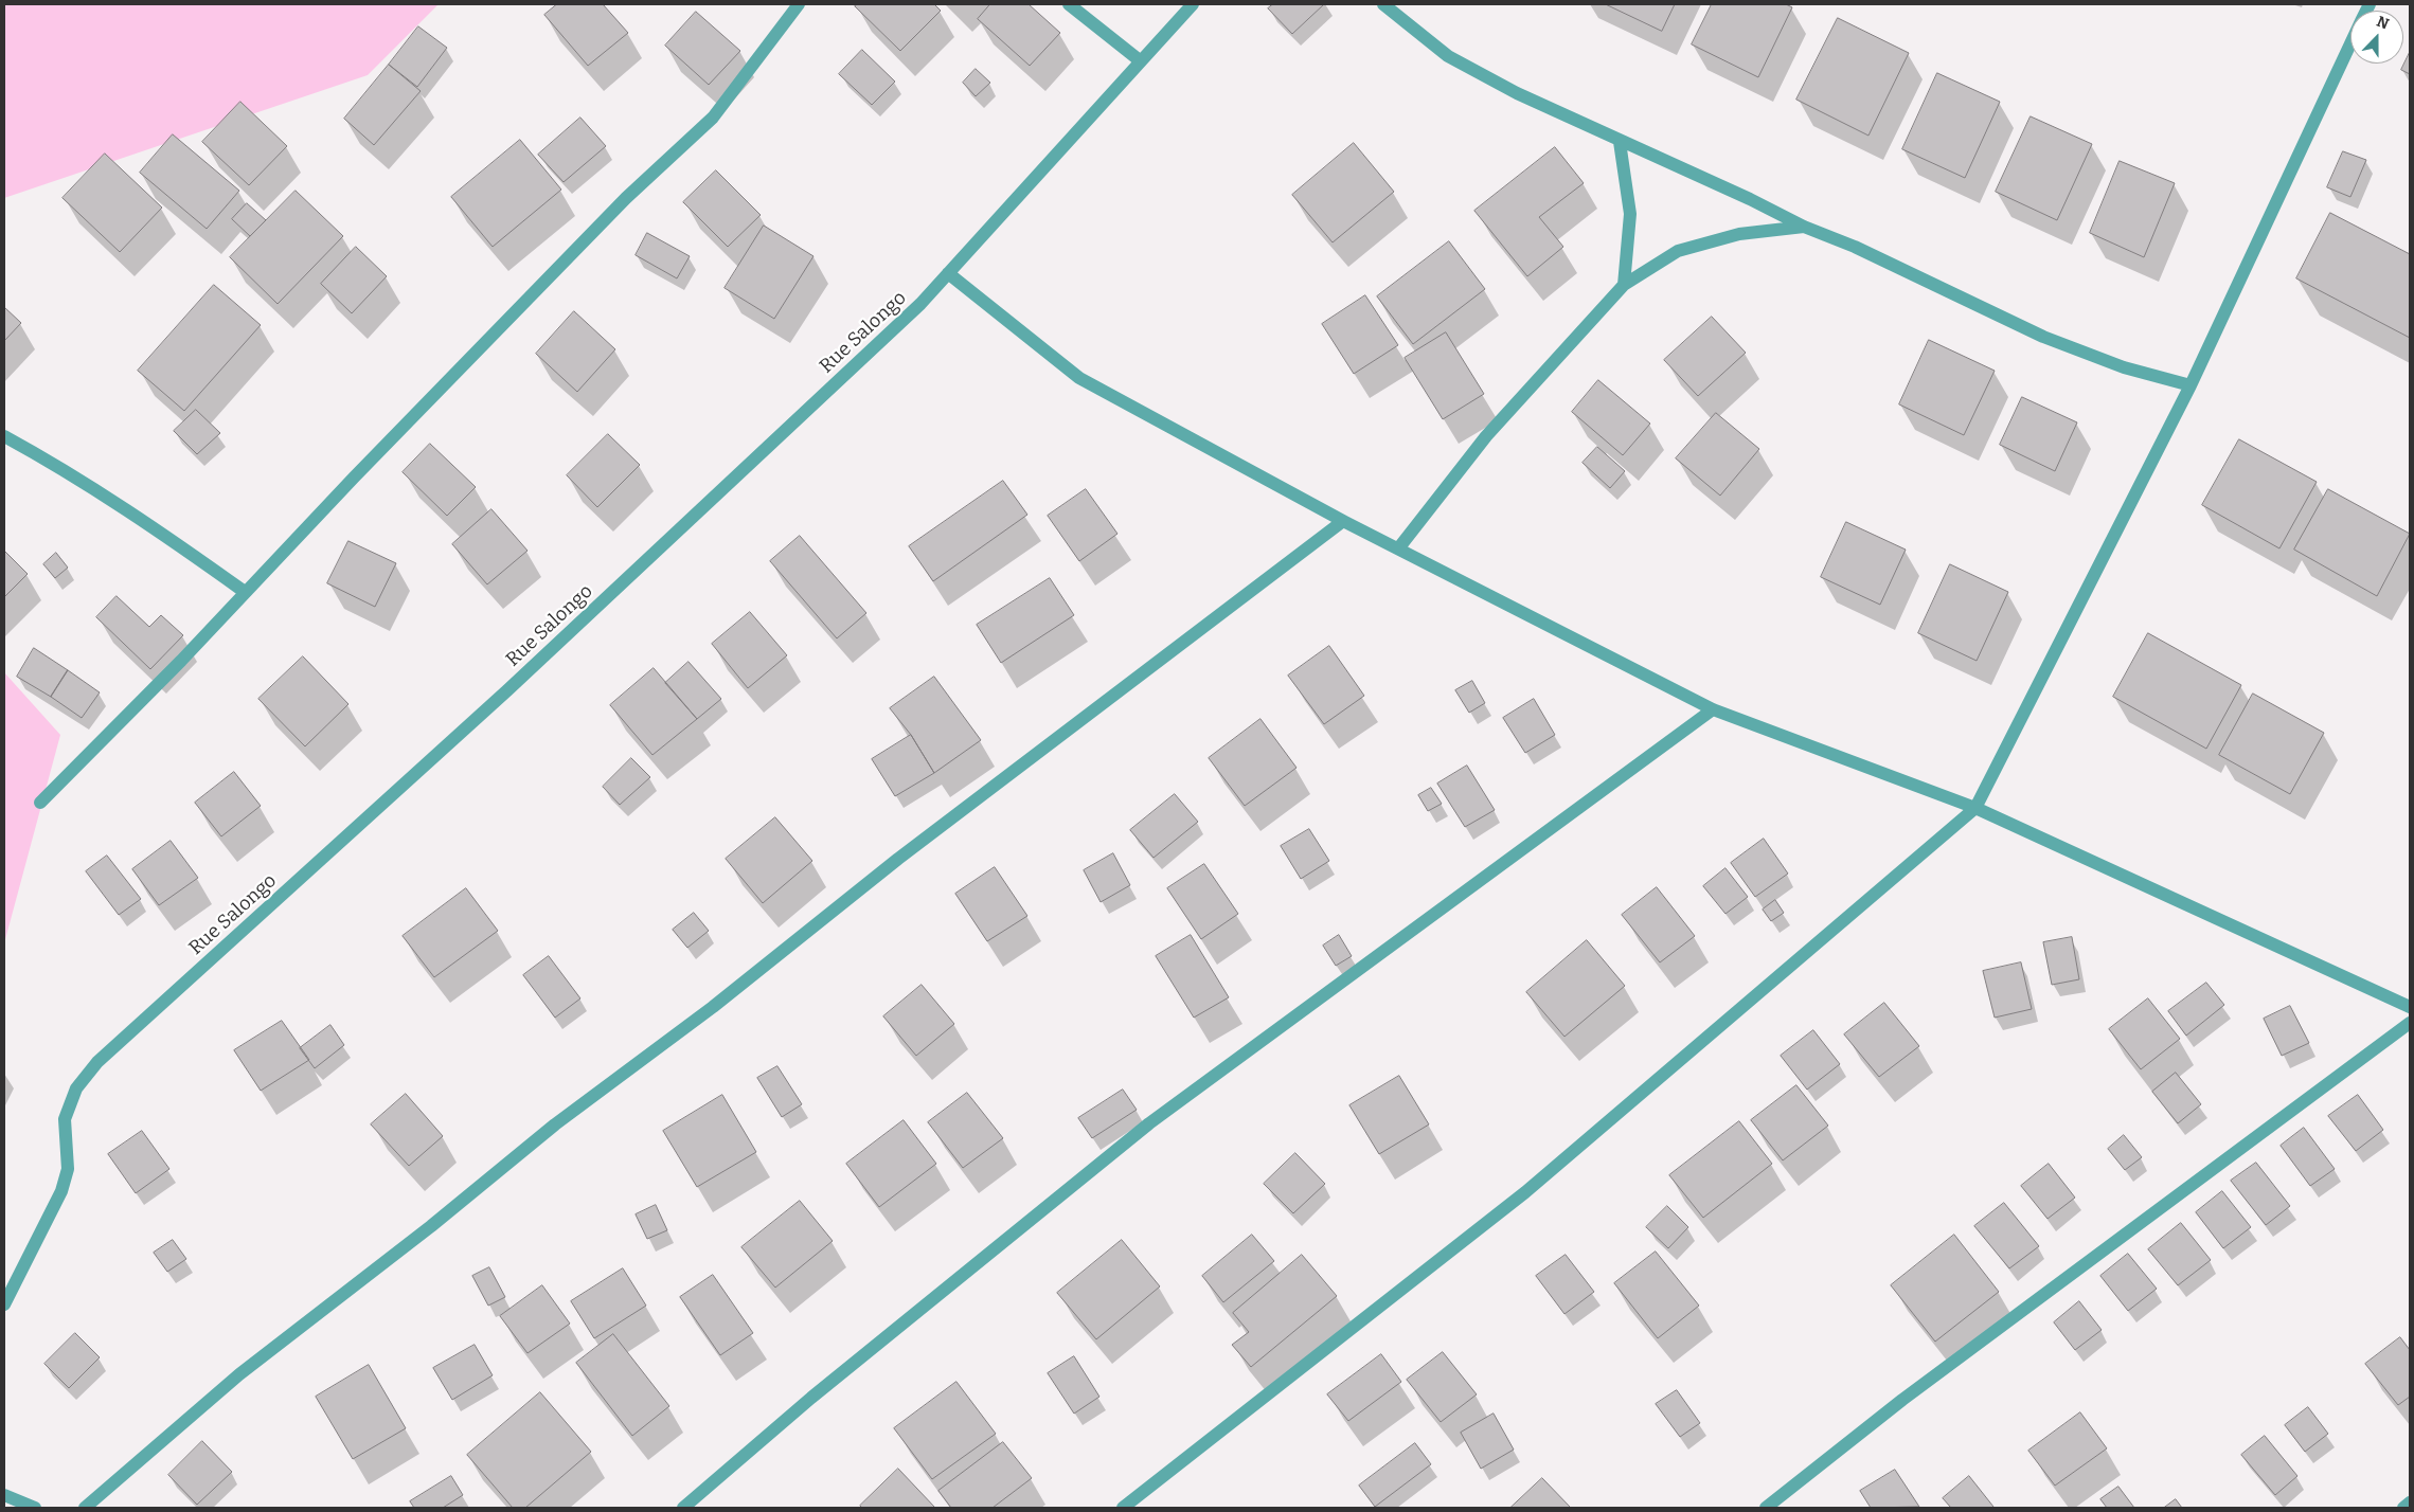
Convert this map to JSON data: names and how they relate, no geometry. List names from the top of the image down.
{
  "streets": {
    "street": ["Rue Salongo"]
  },
  "north": "top"
}
